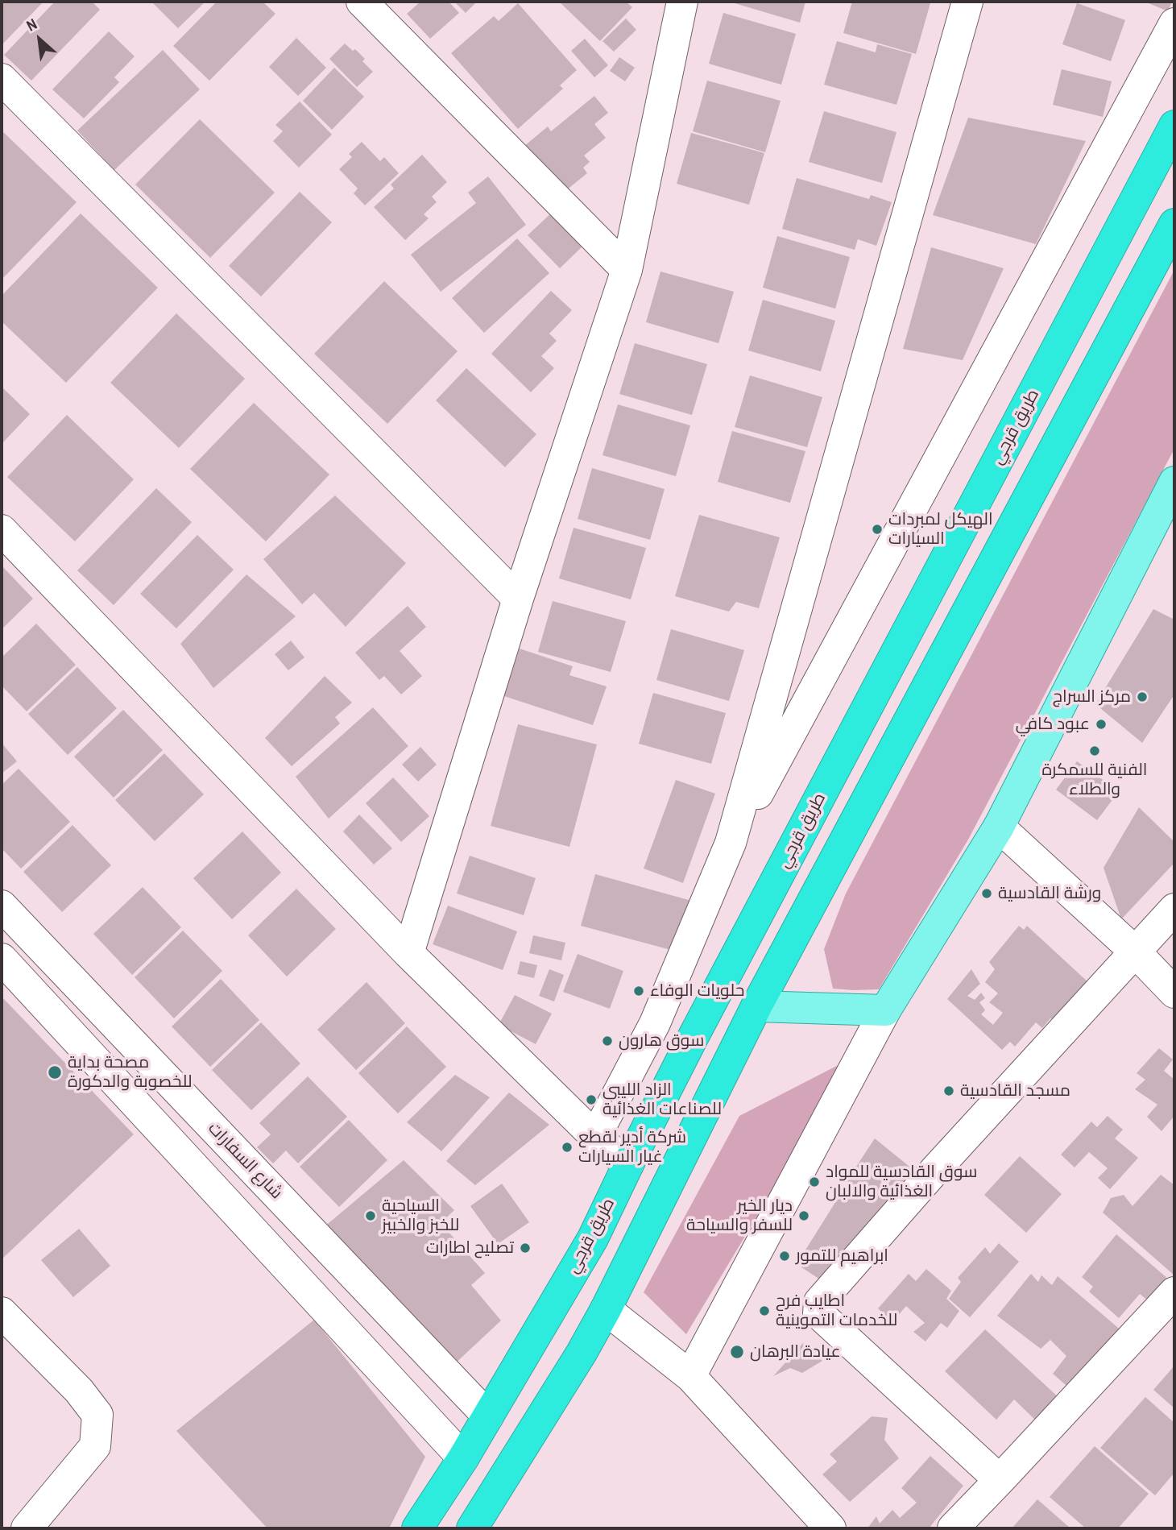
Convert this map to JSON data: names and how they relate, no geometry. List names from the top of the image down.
{
  "streets": {
    "highway": ["طريق قرجي"],
    "street": ["شارع السفارات"]
  },
  "crossings": [
    ["طريق قرجي", "شارع السفارات"]
  ],
  "places": [
    "الهيكل لمبردات السيارات",
    "مركز السراج",
    "عبود كافي",
    "الفنية للسمكرة والطلاء",
    "ورشة القادسية",
    "حلويات الوفاء",
    "سوق هارون",
    "مصحة بداية للخصوبة والدكورة",
    "مسجد القادسية",
    "الزاد الليبي للصناعات الغذائية",
    "شركة أدير لقطع غيار السيارات",
    "سوق القادسية للمواد الغذائية والالبان",
    "السياحية للخبز والخبيز",
    "ديار الخير للسفر والسياحة",
    "تصليح اطارات",
    "ابراهيم للتمور",
    "اطايب فرح للخدمات التموينية",
    "عيادة البرهان"
  ],
  "north": "top left"
}
